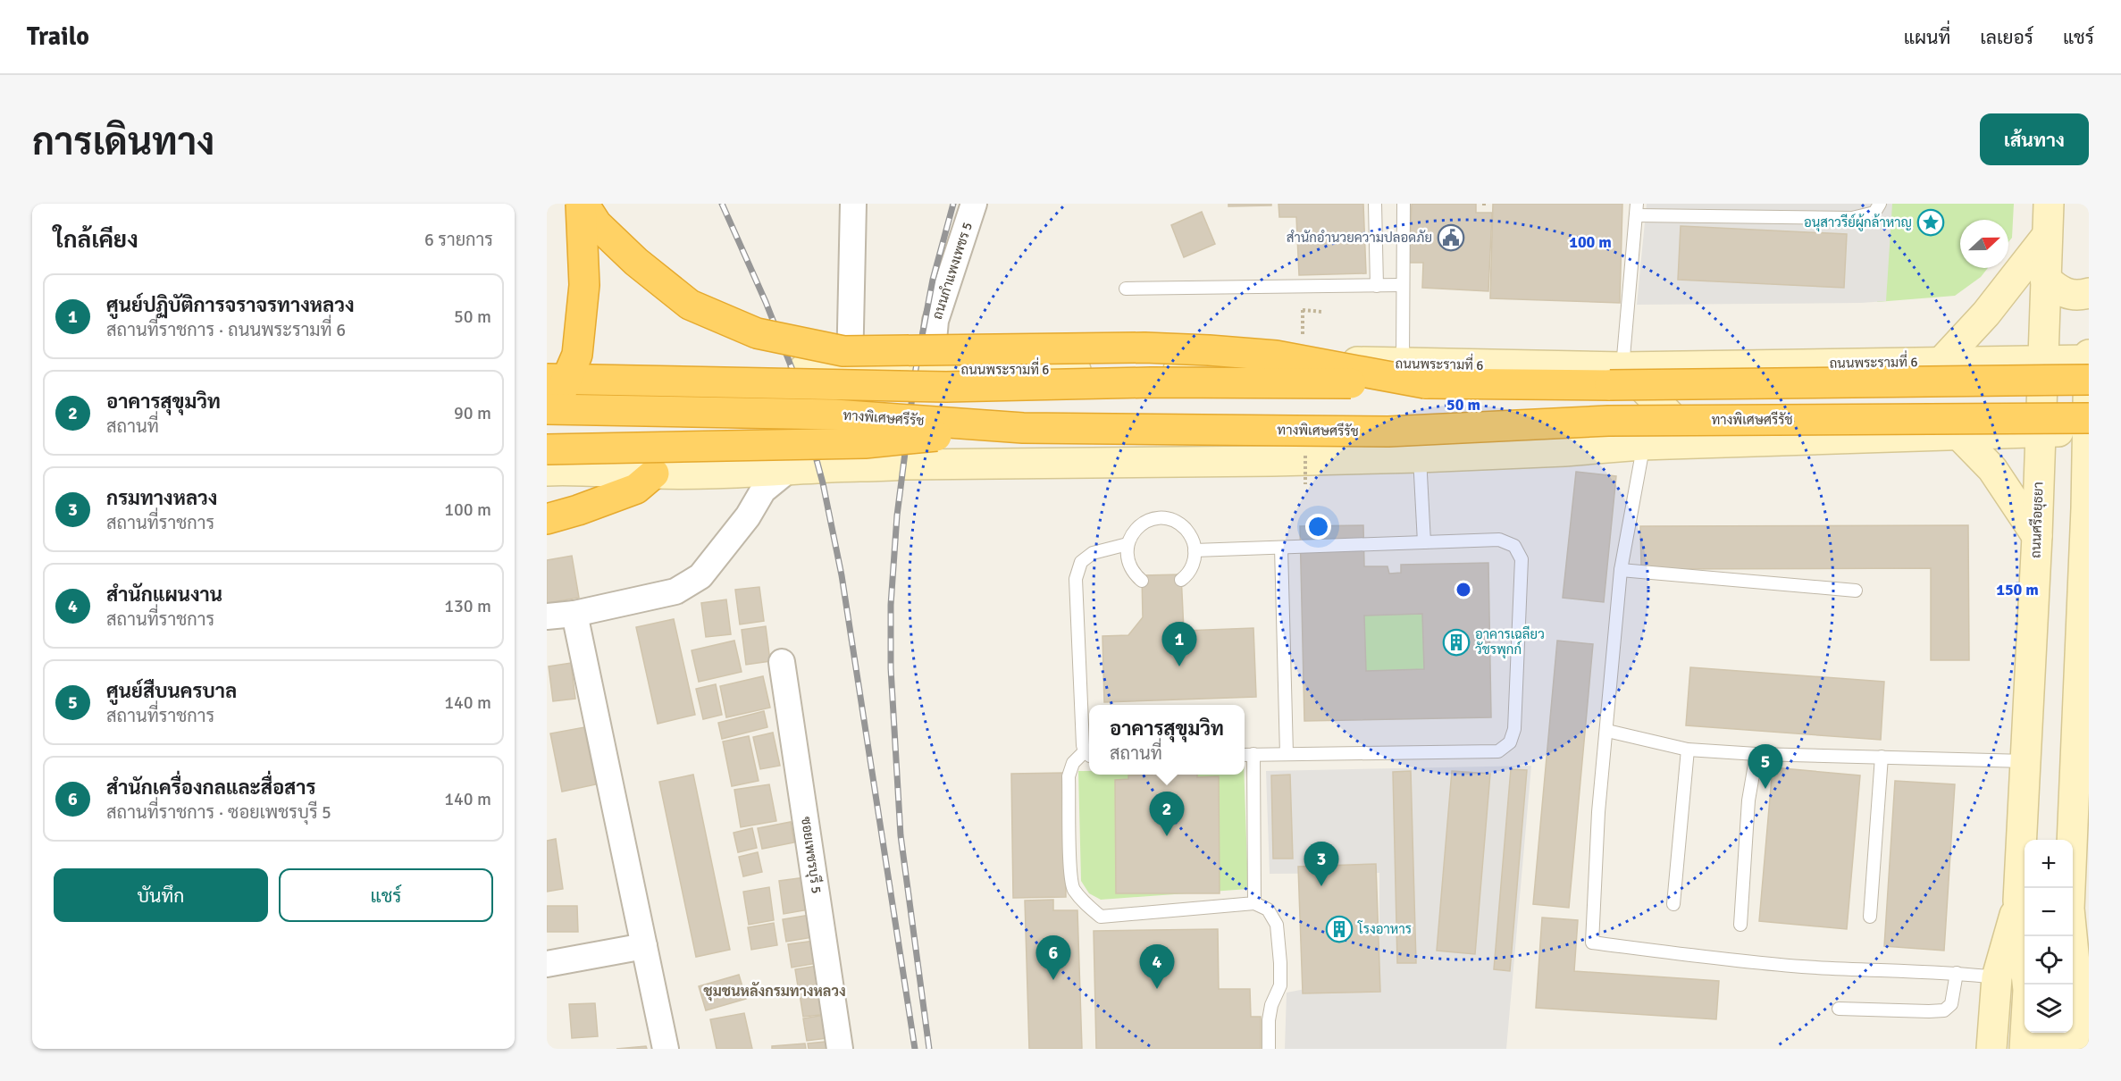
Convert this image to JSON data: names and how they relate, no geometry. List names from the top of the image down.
{
  "streets": {
    "highway": ["ทางพิเศษศรีรัช"],
    "main road": ["ถนนพระรามที่ 6", "ถนนศรีอยุธยา"],
    "street": ["ถนนกำแพงเพชร 5", "ซอยเพชรบุรี 5"]
  },
  "crossings": [
    ["ถนนกำแพงเพชร 5", "ถนนพระรามที่ 6"],
    ["ถนนพระรามที่ 6", "ถนนศรีอยุธยา"]
  ],
  "districts": ["ชุมชนหลังกรมทางหลวง"],
  "places": {
    "place": ["อนุสาวรีย์ผู้กล้าหาญ"],
    "public building": ["สำนักอำนวยความปลอดภัย"],
    "building": ["อาคารเฉลียว วัชรพุกก์", "โรงอาหาร"]
  },
  "north": "right",
  "page": {
    "header": "Trailo",
    "nav": ["แผนที่", "เลเยอร์", "แชร์"],
    "buttons": [
      "เส้นทาง",
      ["บันทึก", "แชร์"]
    ],
    "title": "การเดินทาง",
    "heading": ["ใกล้เคียง", "6 รายการ"],
    "list": [
      {
        "mark": "1",
        "name": "ศูนย์ปฏิบัติการจราจรทางหลวง",
        "note": "สถานที่ราชการ · ถนนพระรามที่ 6",
        "value": "50 m"
      },
      {
        "mark": "2",
        "name": "อาคารสุขุมวิท",
        "note": "สถานที่",
        "value": "90 m"
      },
      {
        "mark": "3",
        "name": "กรมทางหลวง",
        "note": "สถานที่ราชการ",
        "value": "100 m"
      },
      {
        "mark": "4",
        "name": "สำนักแผนงาน",
        "note": "สถานที่ราชการ",
        "value": "130 m"
      },
      {
        "mark": "5",
        "name": "ศูนย์สืบนครบาล",
        "note": "สถานที่ราชการ",
        "value": "140 m"
      },
      {
        "mark": "6",
        "name": "สำนักเครื่องกลและสื่อสาร",
        "note": "สถานที่ราชการ · ซอยเพชรบุรี 5",
        "value": "140 m"
      }
    ],
    "pins": [
      "1",
      "5",
      "2",
      "3",
      "6",
      "4"
    ],
    "popup": ["อาคารสุขุมวิท", "สถานที่"],
    "map_buttons": ["+", "−"]
  },
  "rings": ["100 m", "50 m", "150 m"]
}
